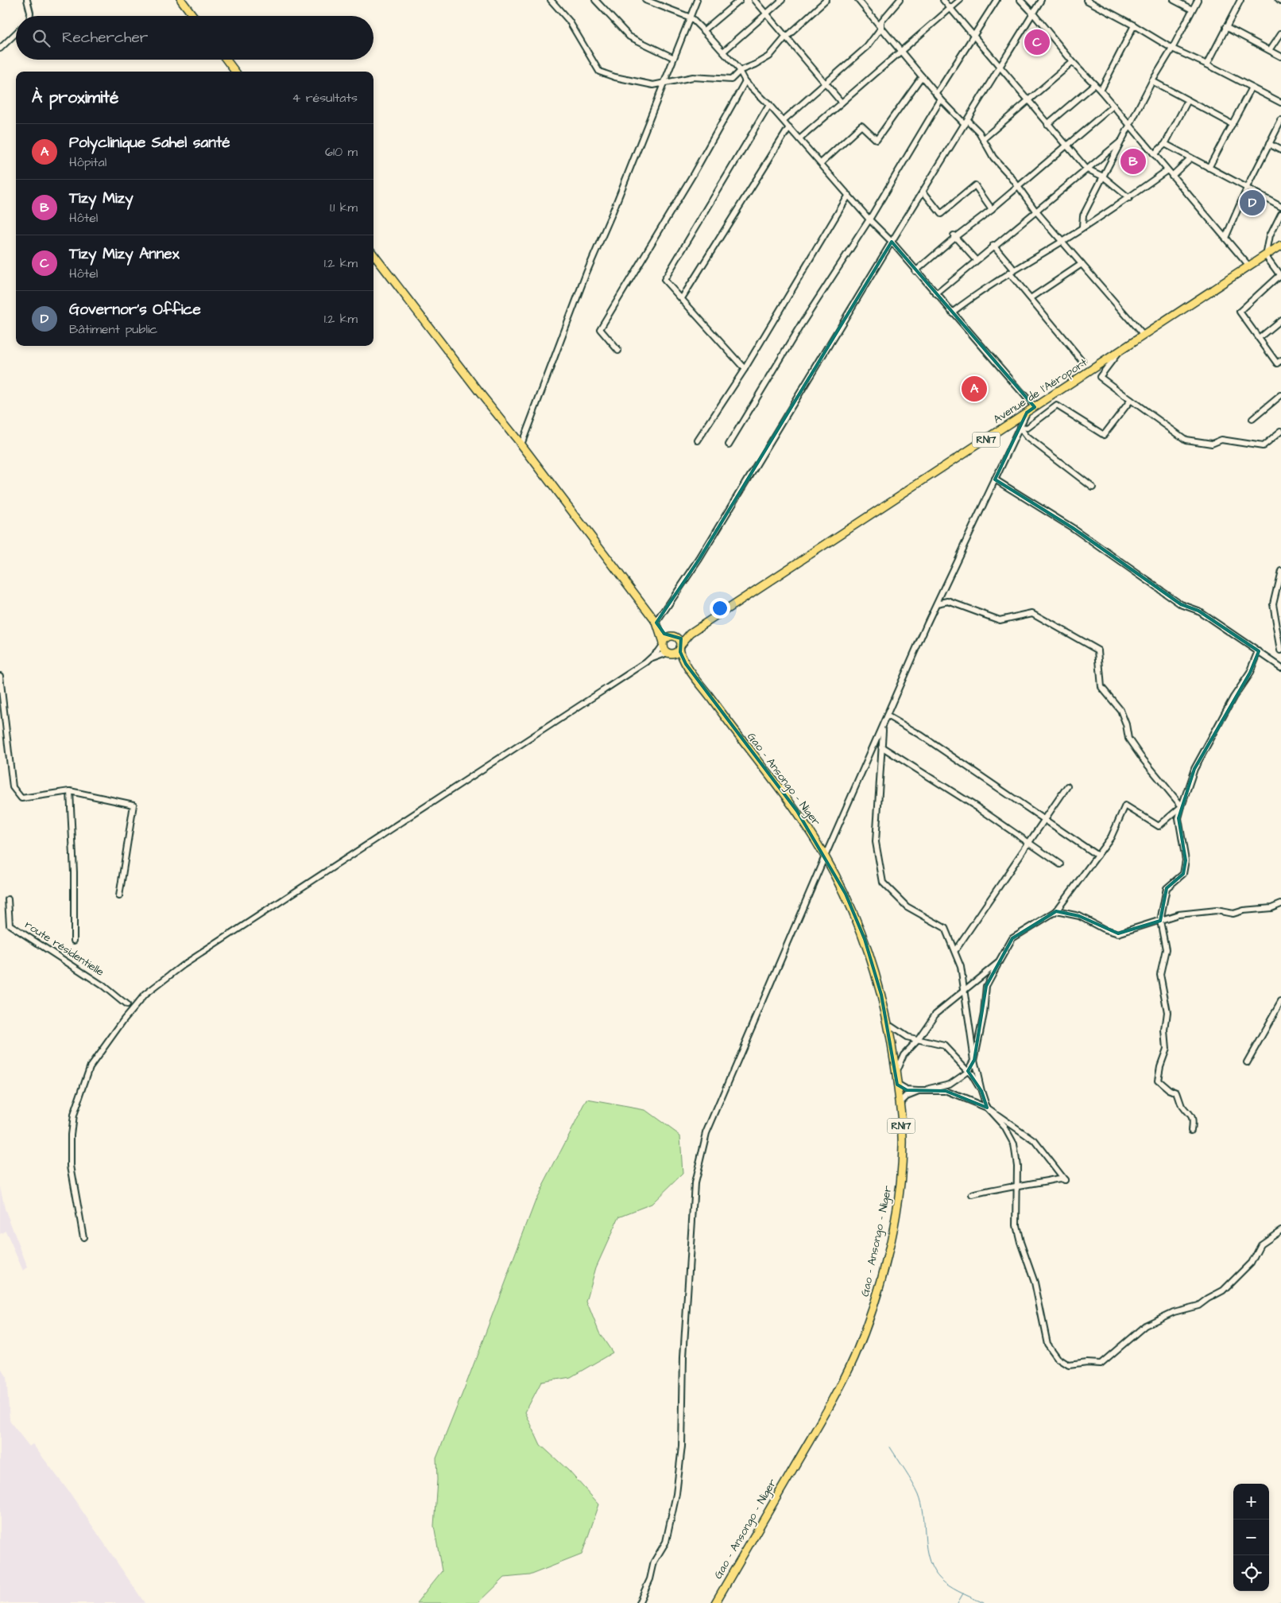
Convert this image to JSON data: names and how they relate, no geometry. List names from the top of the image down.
{
  "streets": {
    "main road": ["Avenue de l'Aéroport", "RN17", "Gao - Ansongo - Niger"],
    "street": ["route résidentielle"]
  },
  "crossings": [
    ["Avenue de l'Aéroport", "RN17"],
    ["RN17", "Gao - Ansongo - Niger"]
  ],
  "page": {
    "search": "Rechercher",
    "pins": [
      "C",
      "B",
      "D",
      "A"
    ],
    "heading": ["À proximité", "4 résultats"],
    "list": [
      {
        "mark": "A",
        "name": "Polyclinique Sahel santé",
        "note": "Hôpital",
        "value": "610 m"
      },
      {
        "mark": "B",
        "name": "Tizy Mizy",
        "note": "Hôtel",
        "value": "1.1 km"
      },
      {
        "mark": "C",
        "name": "Tizy Mizy Annex",
        "note": "Hôtel",
        "value": "1.2 km"
      },
      {
        "mark": "D",
        "name": "Governor's Office",
        "note": "Bâtiment public",
        "value": "1.2 km"
      }
    ],
    "map_buttons": ["+", "−"]
  }
}
